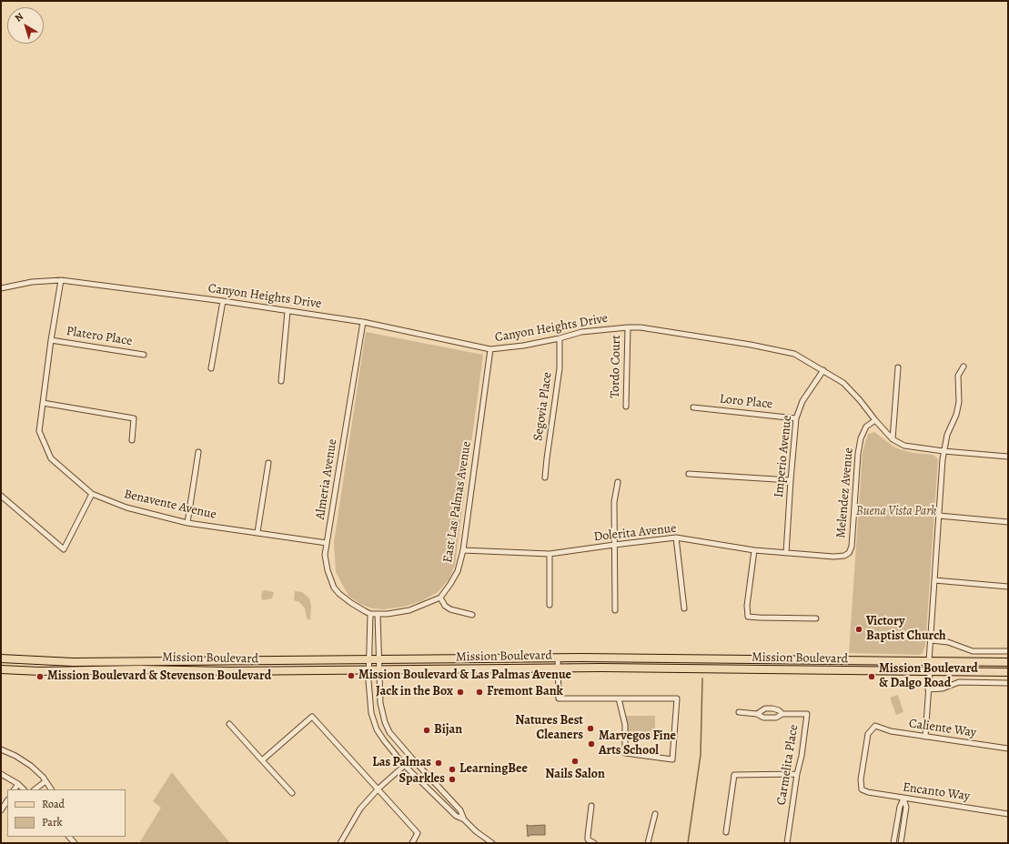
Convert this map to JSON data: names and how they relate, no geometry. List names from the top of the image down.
{
  "streets": {
    "main road": ["Mission Boulevard"],
    "street": [
      "Canyon Heights Drive",
      "Platero Place",
      "Tordo Court",
      "Loro Place",
      "Segovia Place",
      "Imperio Avenue",
      "Almeria Avenue",
      "Melendez Avenue",
      "East Las Palmas Avenue",
      "Benavente Avenue",
      "Dolerita Avenue",
      "Caliente Way",
      "Carmelita Place",
      "Encanto Way"
    ]
  },
  "crossings": [
    ["Canyon Heights Drive", "Tordo Court"],
    ["Canyon Heights Drive", "Segovia Place"],
    ["Canyon Heights Drive", "Imperio Avenue"],
    ["Canyon Heights Drive", "Almeria Avenue"],
    ["Canyon Heights Drive", "Melendez Avenue"],
    ["Canyon Heights Drive", "East Las Palmas Avenue"],
    ["Canyon Heights Drive", "Benavente Avenue"],
    ["Platero Place", "Benavente Avenue"],
    ["Loro Place", "Imperio Avenue"],
    ["Imperio Avenue", "Dolerita Avenue"],
    ["Almeria Avenue", "Benavente Avenue"],
    ["Melendez Avenue", "Dolerita Avenue"],
    ["East Las Palmas Avenue", "Dolerita Avenue"],
    ["Caliente Way", "Encanto Way"]
  ],
  "parks": ["Buena Vista Park"],
  "places": [
    "Victory Baptist Church",
    "Mission Boulevard & Las Palmas Avenue",
    "Mission Boulevard & Stevenson Boulevard",
    "Mission Boulevard & Dalgo Road",
    "Jack in the Box",
    "Fremont Bank",
    "Natures Best Cleaners",
    "Bijan",
    "Marvegos Fine Arts School",
    "Nails Salon",
    "Las Palmas",
    "LearningBee",
    "Sparkles"
  ],
  "legend": ["Road", "Park"],
  "north": "top left"
}
